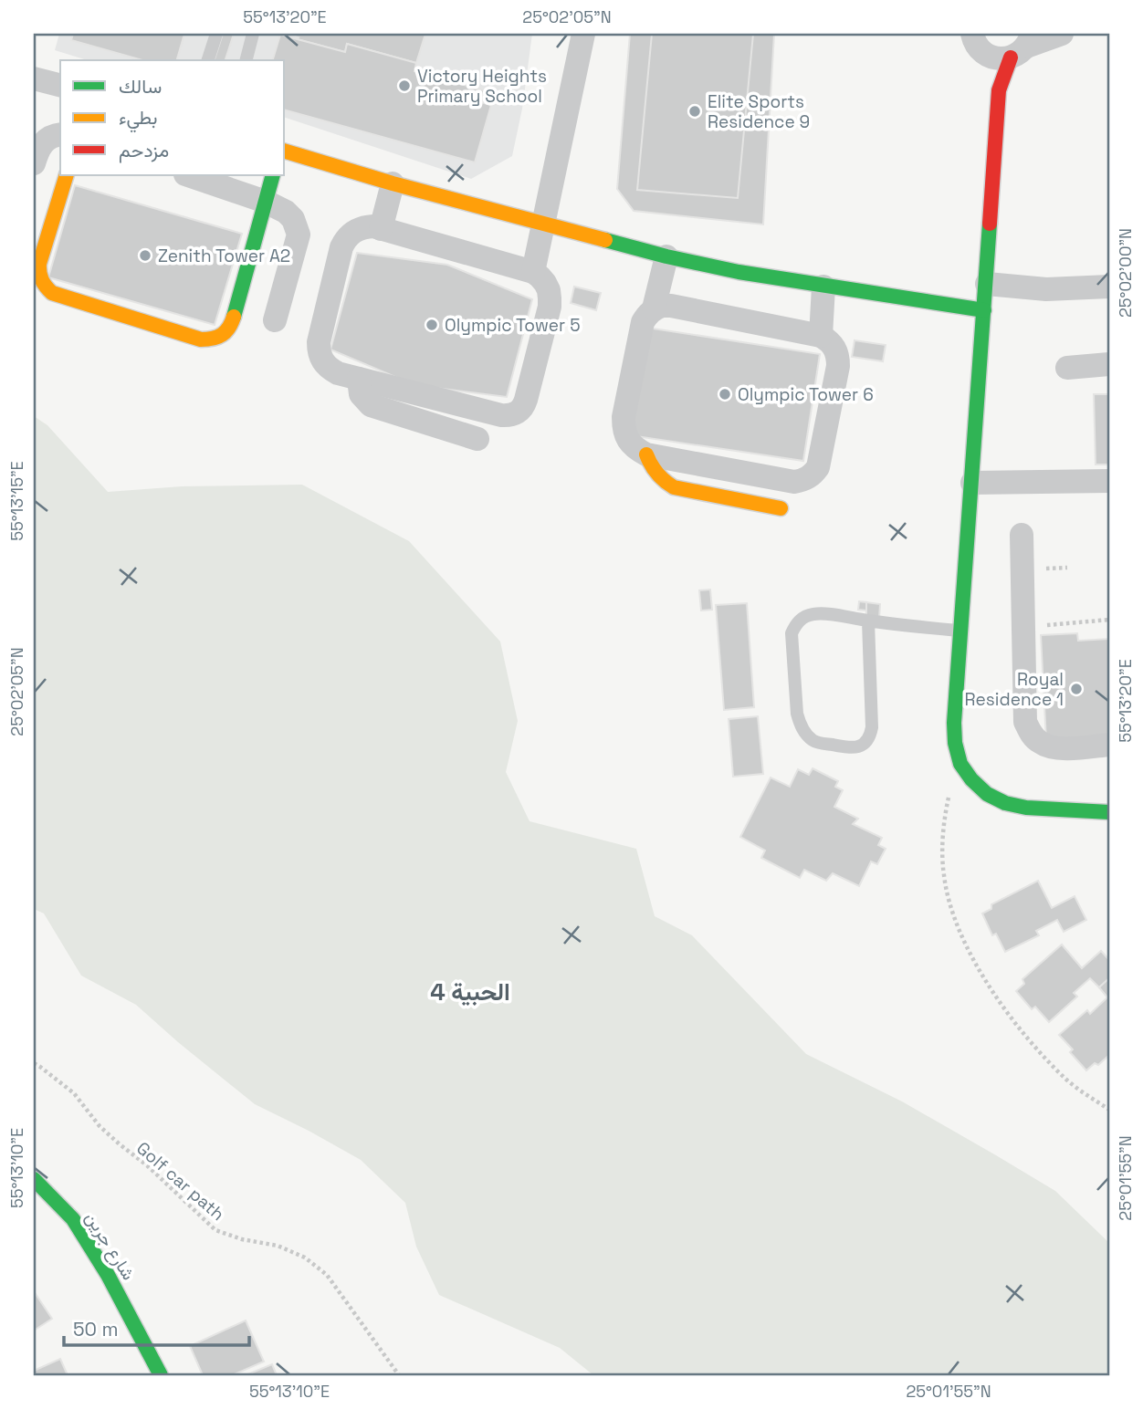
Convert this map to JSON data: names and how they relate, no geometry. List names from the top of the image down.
{
  "streets": {
    "street": ["شارع جرين"],
    "path": ["Golf car path"]
  },
  "districts": ["الحبية 4"],
  "places": [
    "Victory Heights Primary School",
    "Elite Sports Residence 9",
    "Zenith Tower A2",
    "Olympic Tower 5",
    "Olympic Tower 6",
    "Royal Residence 1"
  ],
  "legend": ["سالك", "بطيء", "مزدحم"],
  "scale_bar": "50 m",
  "coordinates": [
    "55°13'20\"E",
    "25°02'05\"N",
    "25°02'00\"N",
    "55°13'15\"E",
    "55°13'10\"E",
    "25°01'55\"N"
  ]
}
